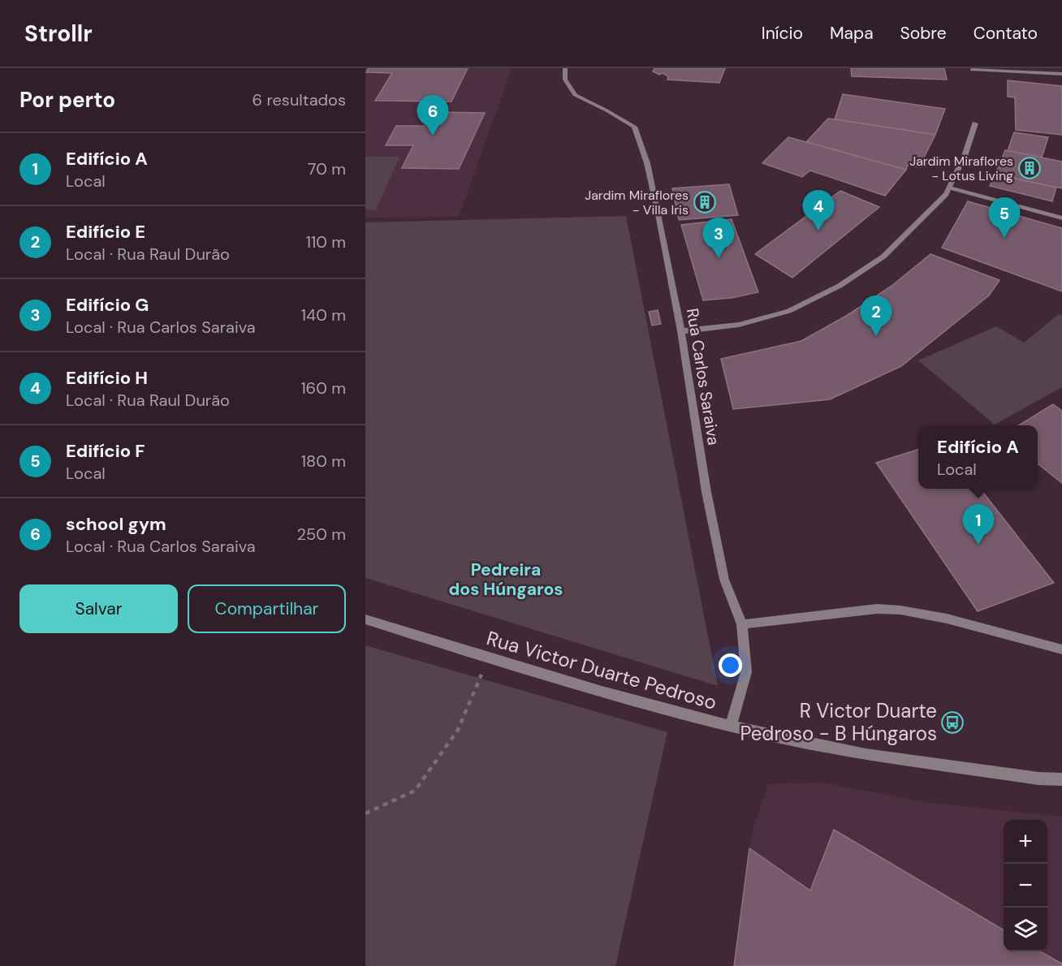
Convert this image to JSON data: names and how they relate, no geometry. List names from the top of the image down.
{
  "streets": {
    "street": ["Rua Carlos Saraiva", "Rua Victor Duarte Pedroso"]
  },
  "crossings": [
    ["Rua Carlos Saraiva", "Rua Victor Duarte Pedroso"]
  ],
  "districts": ["Pedreira dos Húngaros"],
  "places": {
    "building": ["Jardim Miraflores - Lotus Living", "Jardim Miraflores - Villa Iris"],
    "bus stop": ["R Victor Duarte Pedroso - B Húngaros"]
  },
  "page": {
    "header": "Strollr",
    "nav": [
      "Início",
      "Mapa",
      "Sobre",
      "Contato"
    ],
    "heading": ["Por perto", "6 resultados"],
    "pins": [
      "6",
      "4",
      "5",
      "3",
      "2",
      "1"
    ],
    "list": [
      {
        "mark": "1",
        "name": "Edifício A",
        "note": "Local",
        "value": "70 m"
      },
      {
        "mark": "2",
        "name": "Edifício E",
        "note": "Local · Rua Raul Durão",
        "value": "110 m"
      },
      {
        "mark": "3",
        "name": "Edifício G",
        "note": "Local · Rua Carlos Saraiva",
        "value": "140 m"
      },
      {
        "mark": "4",
        "name": "Edifício H",
        "note": "Local · Rua Raul Durão",
        "value": "160 m"
      },
      {
        "mark": "5",
        "name": "Edifício F",
        "note": "Local",
        "value": "180 m"
      },
      {
        "mark": "6",
        "name": "school gym",
        "note": "Local · Rua Carlos Saraiva",
        "value": "250 m"
      }
    ],
    "popup": ["Edifício A", "Local"],
    "buttons": ["Salvar", "Compartilhar"],
    "map_buttons": ["+", "−"]
  }
}
